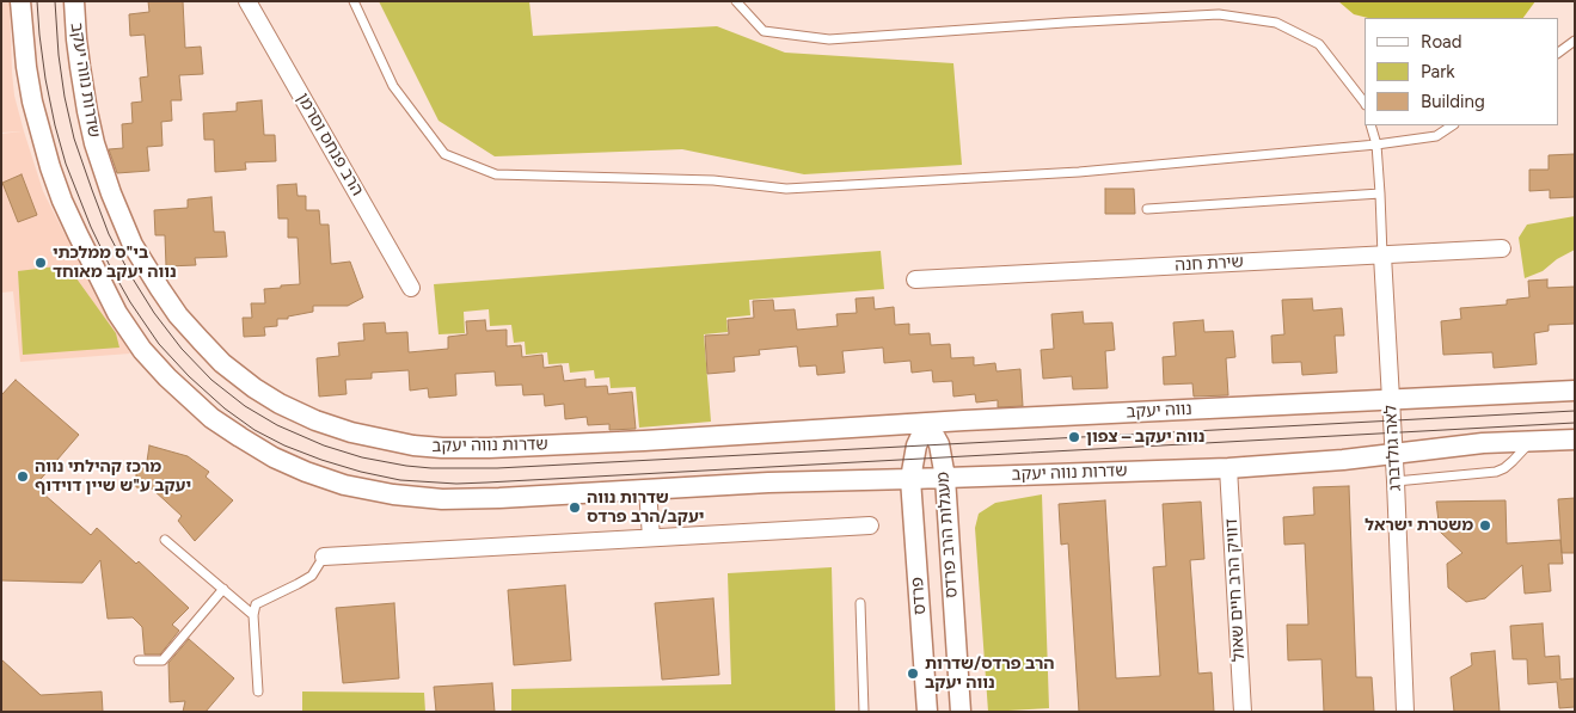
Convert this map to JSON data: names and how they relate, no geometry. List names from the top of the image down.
{
  "streets": {
    "street": [
      "שדרות נווה יעקב",
      "הרב פנחס וסרמן",
      "שירת חנה",
      "נווה יעקב",
      "לאה גולדברג",
      "מעגלות הרב פרדס",
      "דוויק הרב חיים שאול",
      "פרדס"
    ]
  },
  "crossings": [
    ["שדרות נווה יעקב", "נווה יעקב"],
    ["שדרות נווה יעקב", "מעגלות הרב פרדס"],
    ["שדרות נווה יעקב", "דוויק הרב חיים שאול"],
    ["שדרות נווה יעקב", "פרדס"],
    ["שירת חנה", "לאה גולדברג"],
    ["נווה יעקב", "לאה גולדברג"],
    ["נווה יעקב", "מעגלות הרב פרדס"],
    ["מעגלות הרב פרדס", "פרדס"]
  ],
  "places": [
    "בי\"ס ממלכתי נווה יעקב מאוחד",
    "נווה יעקב – צפון",
    "מרכז קהילתי נווה יעקב ע\"ש שיין דוידוף",
    "שדרות נווה יעקב/הרב פרדס",
    "משטרת ישראל",
    "הרב פרדס/שדרות נווה יעקב"
  ],
  "legend": ["Road", "Park", "Building"]
}
